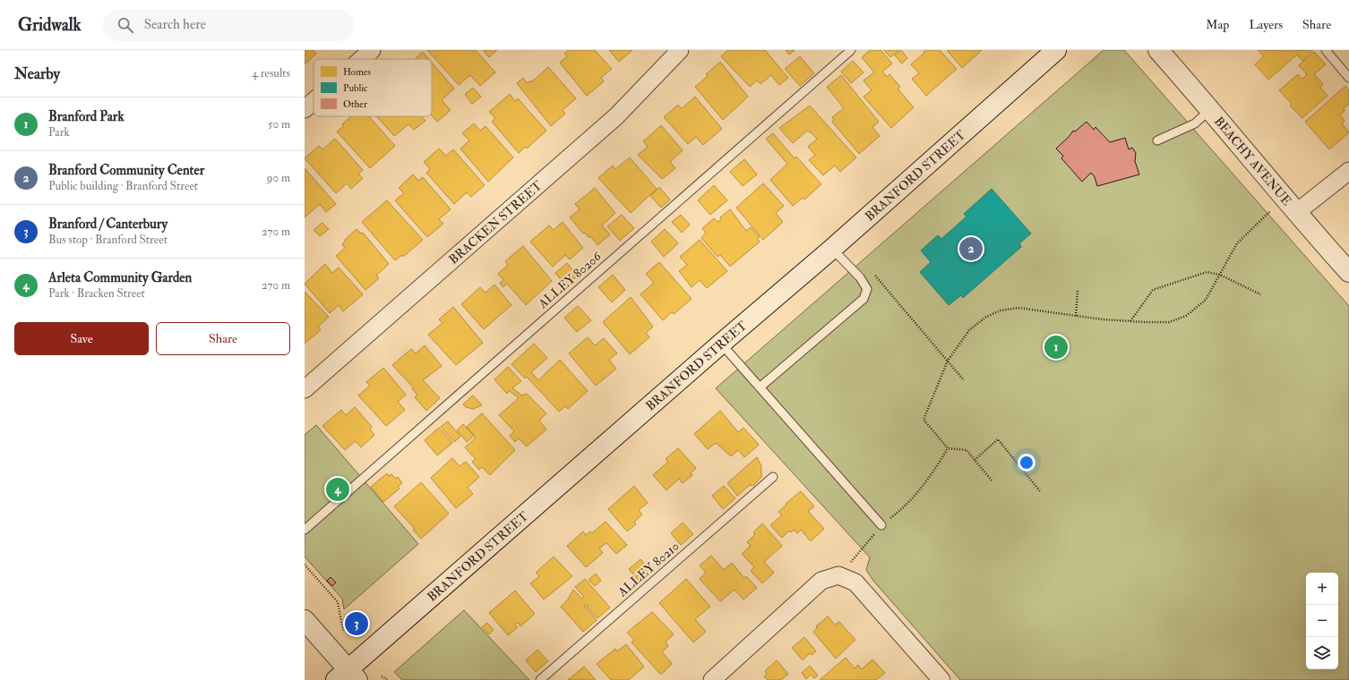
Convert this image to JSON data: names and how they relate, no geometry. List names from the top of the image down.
{
  "streets": {
    "main road": ["BEACHY AVENUE", "BRANFORD STREET"],
    "street": ["BRACKEN STREET"],
    "lane": ["ALLEY 80206", "ALLEY 80210"]
  },
  "legend": ["Homes", "Public", "Other"],
  "page": {
    "header": "Gridwalk",
    "search": "Search here",
    "nav": ["Map", "Layers", "Share"],
    "heading": ["Nearby", "4 results"],
    "list": [
      {
        "mark": "1",
        "name": "Branford Park",
        "note": "Park",
        "value": "50 m"
      },
      {
        "mark": "2",
        "name": "Branford Community Center",
        "note": "Public building · Branford Street",
        "value": "90 m"
      },
      {
        "mark": "3",
        "name": "Branford / Canterbury",
        "note": "Bus stop · Branford Street",
        "value": "270 m"
      },
      {
        "mark": "4",
        "name": "Arleta Community Garden",
        "note": "Park · Bracken Street",
        "value": "270 m"
      }
    ],
    "pins": [
      "2",
      "1",
      "4",
      "3"
    ],
    "buttons": ["Save", "Share"],
    "map_buttons": ["+", "−"]
  }
}
